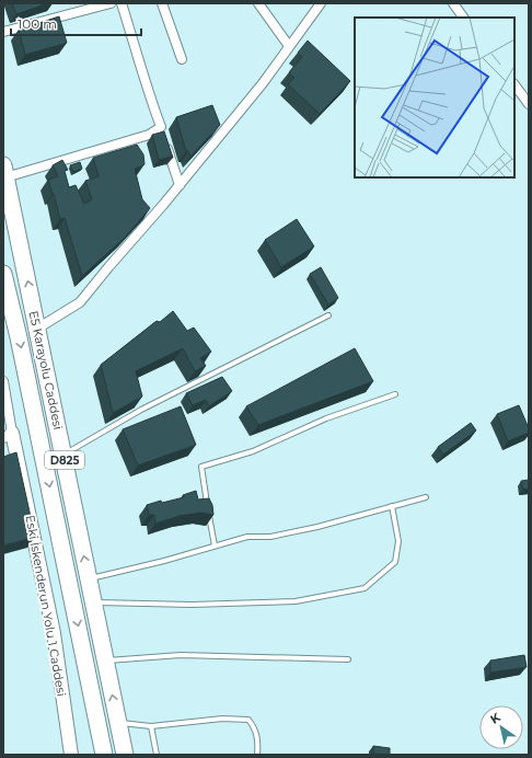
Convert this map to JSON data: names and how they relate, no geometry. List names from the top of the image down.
{
  "streets": {
    "highway": ["E5 Karayolu Caddesi", "D825"],
    "street": ["Eski İskenderun Yolu 1 Caddesi"]
  },
  "scale_bar": "100 m",
  "north": "top left"
}
